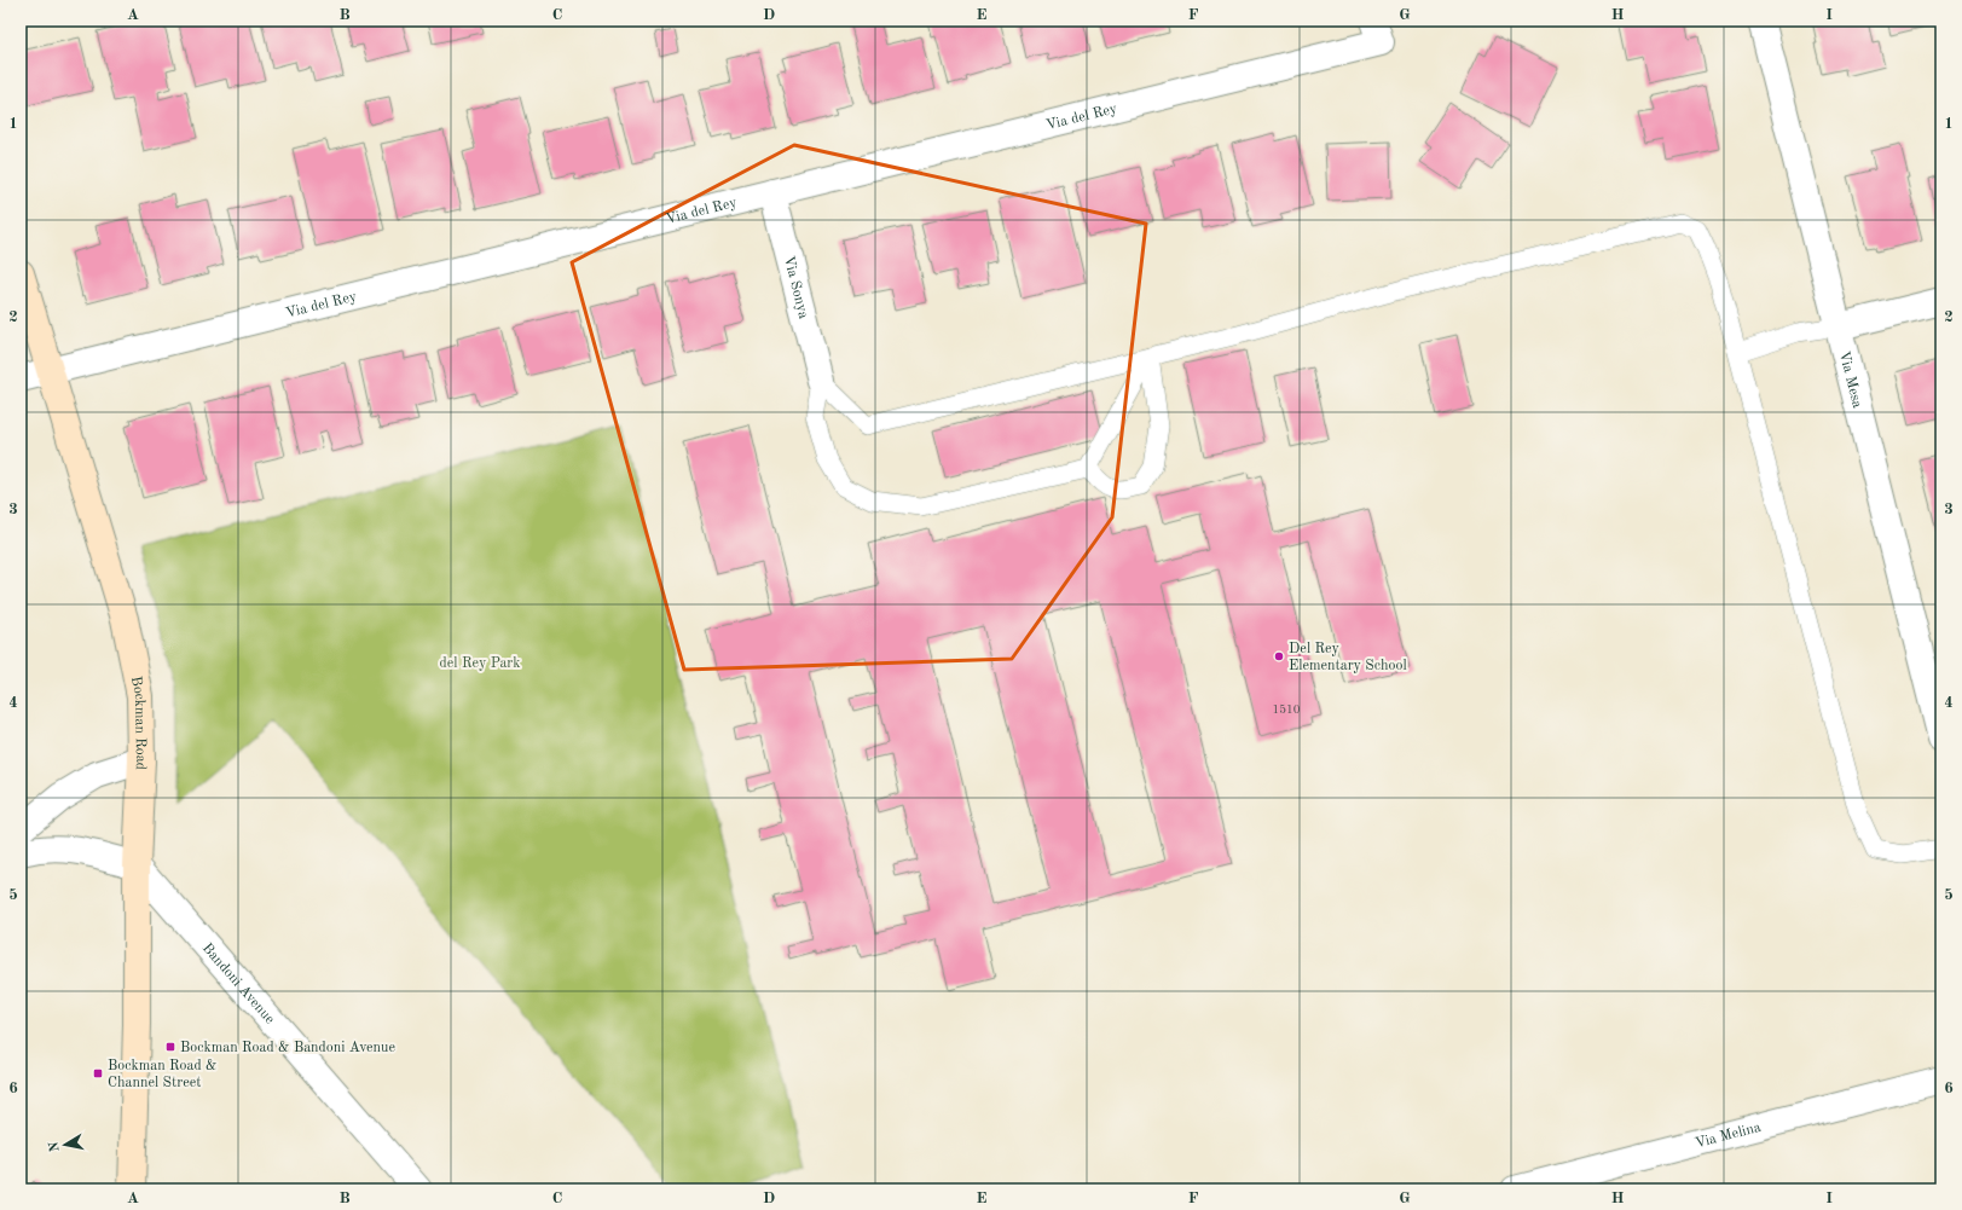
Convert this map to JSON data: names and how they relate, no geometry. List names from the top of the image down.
{
  "streets": {
    "street": [
      "Via del Rey",
      "Via Sonya",
      "Via Mesa",
      "Bockman Road",
      "Bandoni Avenue",
      "Via Melina"
    ]
  },
  "crossings": [
    ["Via del Rey", "Via Sonya"],
    ["Via del Rey", "Bockman Road"],
    ["Bockman Road", "Bandoni Avenue"]
  ],
  "parks": ["del Rey Park"],
  "places": {
    "other": ["Del Rey Elementary School"],
    "transit": ["Bockman Road & Bandoni Avenue", "Bockman Road & Channel Street"]
  },
  "house_numbers": ["1510"],
  "north": "left",
  "grid": {
    "columns": [
      "A",
      "B",
      "C",
      "D",
      "E",
      "F",
      "G",
      "H",
      "I"
    ],
    "rows": [
      "1",
      "2",
      "3",
      "4",
      "5",
      "6"
    ]
  }
}
